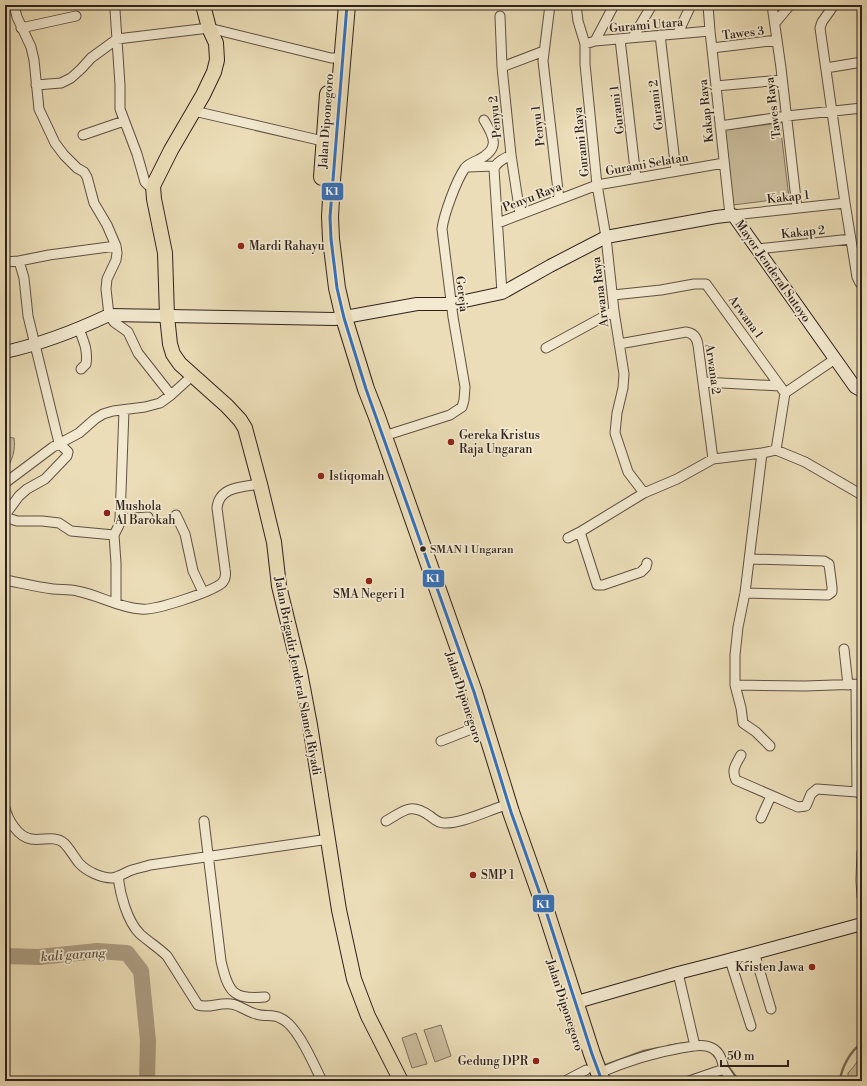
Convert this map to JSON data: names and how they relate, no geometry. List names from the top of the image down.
{
  "streets": {
    "highway": ["Jalan Diponegoro"],
    "main road": ["Jalan Brigadir Jenderal Slamet Riyadi"],
    "street": [
      "Gurami Utara",
      "Tawes 3",
      "Gurami 2",
      "Tawes Raya",
      "Gurami 1",
      "Kakap Raya",
      "Penyu 2",
      "Penyu 1",
      "Gurami Raya",
      "Gurami Selatan",
      "Penyu Raya",
      "Kakap 1",
      "Kakap 2",
      "Mayor Jenderal Sutoyo",
      "Arwana Raya",
      "Gereja",
      "Arwana 1",
      "Arwana 2"
    ]
  },
  "crossings": [
    ["Gurami Utara", "Gurami 2"],
    ["Gurami Utara", "Gurami 1"],
    ["Gurami Utara", "Kakap Raya"],
    ["Gurami Utara", "Gurami Raya"],
    ["Tawes 3", "Tawes Raya"],
    ["Tawes 3", "Kakap Raya"],
    ["Gurami 2", "Gurami Selatan"],
    ["Tawes Raya", "Kakap 1"],
    ["Gurami 1", "Gurami Selatan"],
    ["Kakap Raya", "Gurami Selatan"],
    ["Kakap Raya", "Kakap 1"],
    ["Kakap Raya", "Mayor Jenderal Sutoyo"],
    ["Penyu 2", "Penyu Raya"],
    ["Jalan Diponegoro", "Mayor Jenderal Sutoyo"],
    ["Jalan Diponegoro", "Gereja"],
    ["Penyu 1", "Penyu Raya"],
    ["Gurami Raya", "Gurami Selatan"],
    ["Gurami Raya", "Penyu Raya"],
    ["Gurami Raya", "Mayor Jenderal Sutoyo"],
    ["Gurami Raya", "Arwana Raya"],
    ["Gurami Selatan", "Penyu Raya"],
    ["Kakap 1", "Mayor Jenderal Sutoyo"],
    ["Kakap 2", "Mayor Jenderal Sutoyo"],
    ["Mayor Jenderal Sutoyo", "Arwana Raya"],
    ["Mayor Jenderal Sutoyo", "Gereja"],
    ["Mayor Jenderal Sutoyo", "Jalan Brigadir Jenderal Slamet Riyadi"],
    ["Arwana Raya", "Arwana 1"],
    ["Arwana Raya", "Arwana 2"]
  ],
  "water": ["kali garang"],
  "places": [
    "Mardi Rahayu",
    "Gereka Kristus Raja Ungaran",
    "Istiqomah",
    "Mushola Al Barokah",
    "SMAN 1 Ungaran",
    "SMA Negeri 1",
    "SMP 1",
    "Kristen Jawa",
    "Gedung DPR"
  ],
  "lines": ["transit line K1"],
  "scale_bar": "50 m"
}
